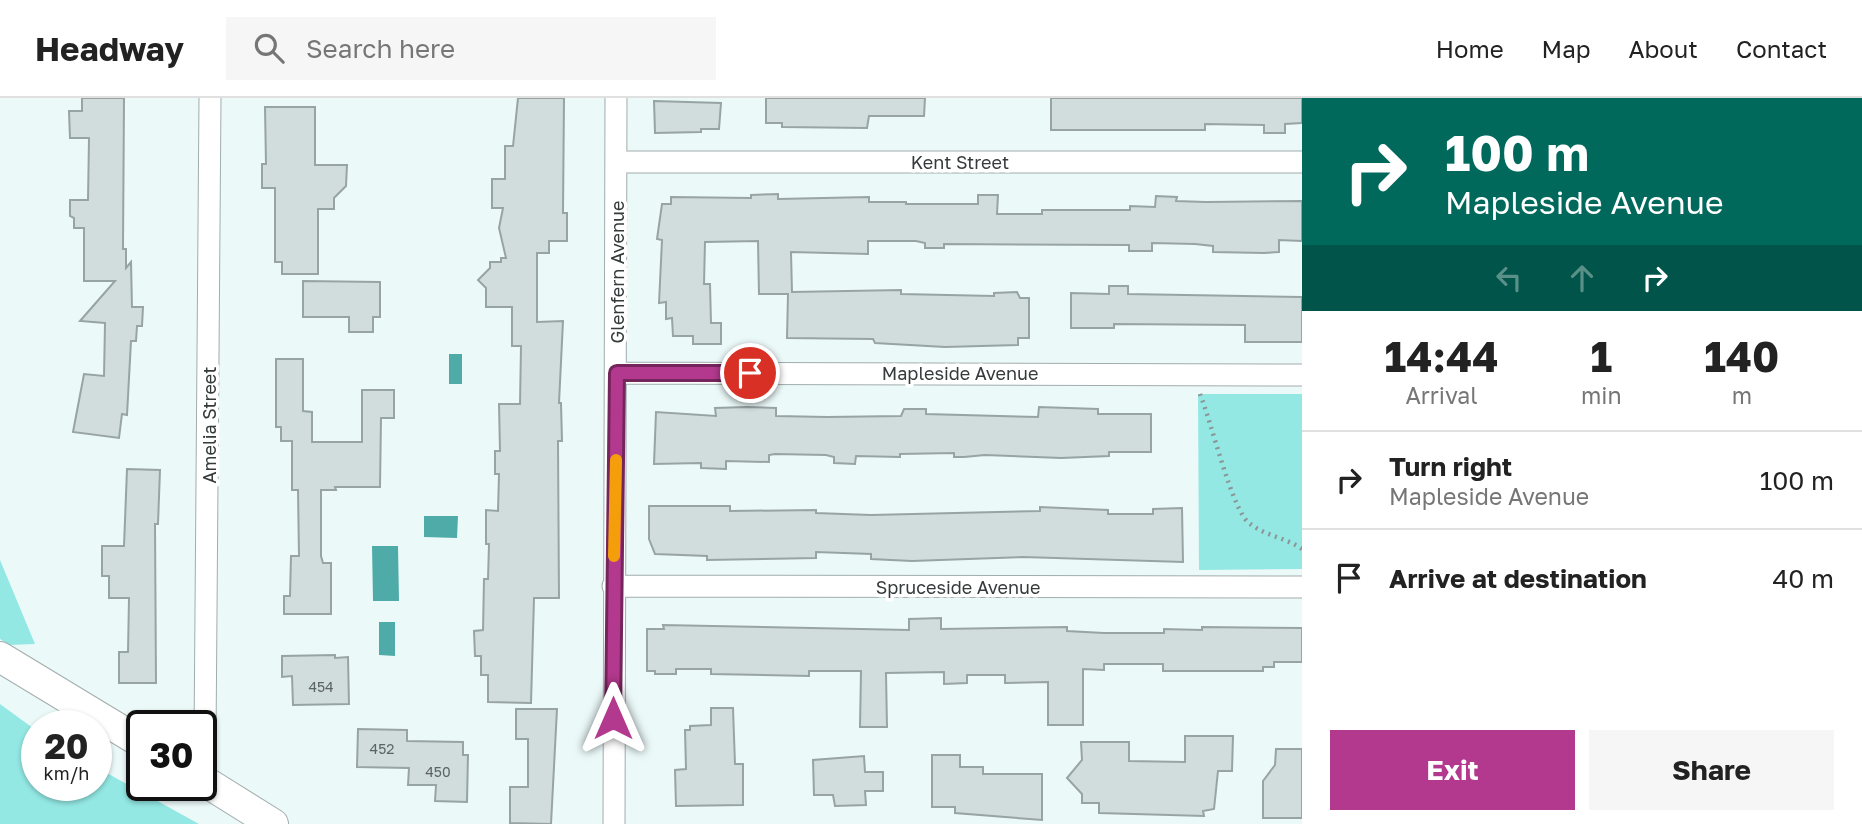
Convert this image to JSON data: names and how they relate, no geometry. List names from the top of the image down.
{
  "streets": {
    "street": [
      "Kent Street",
      "Glenfern Avenue",
      "Mapleside Avenue",
      "Amelia Street",
      "Spruceside Avenue"
    ]
  },
  "crossings": [
    ["Kent Street", "Glenfern Avenue"],
    ["Glenfern Avenue", "Mapleside Avenue"],
    ["Glenfern Avenue", "Spruceside Avenue"]
  ],
  "house_numbers": ["454", "452", "450"],
  "page": {
    "header": "Headway",
    "search": "Search here",
    "nav": [
      "Home",
      "Map",
      "About",
      "Contact"
    ],
    "turn": ["100 m", "Mapleside Avenue"],
    "eta": [
      "14:44",
      "Arrival",
      "1",
      "min",
      "140",
      "m"
    ],
    "list": [
      {
        "name": "Turn right",
        "note": "Mapleside Avenue",
        "value": "100 m"
      },
      {
        "name": "Arrive at destination",
        "value": "40 m"
      }
    ],
    "speed": "20 km/h",
    "limit": "30",
    "buttons": ["Exit", "Share"]
  }
}
